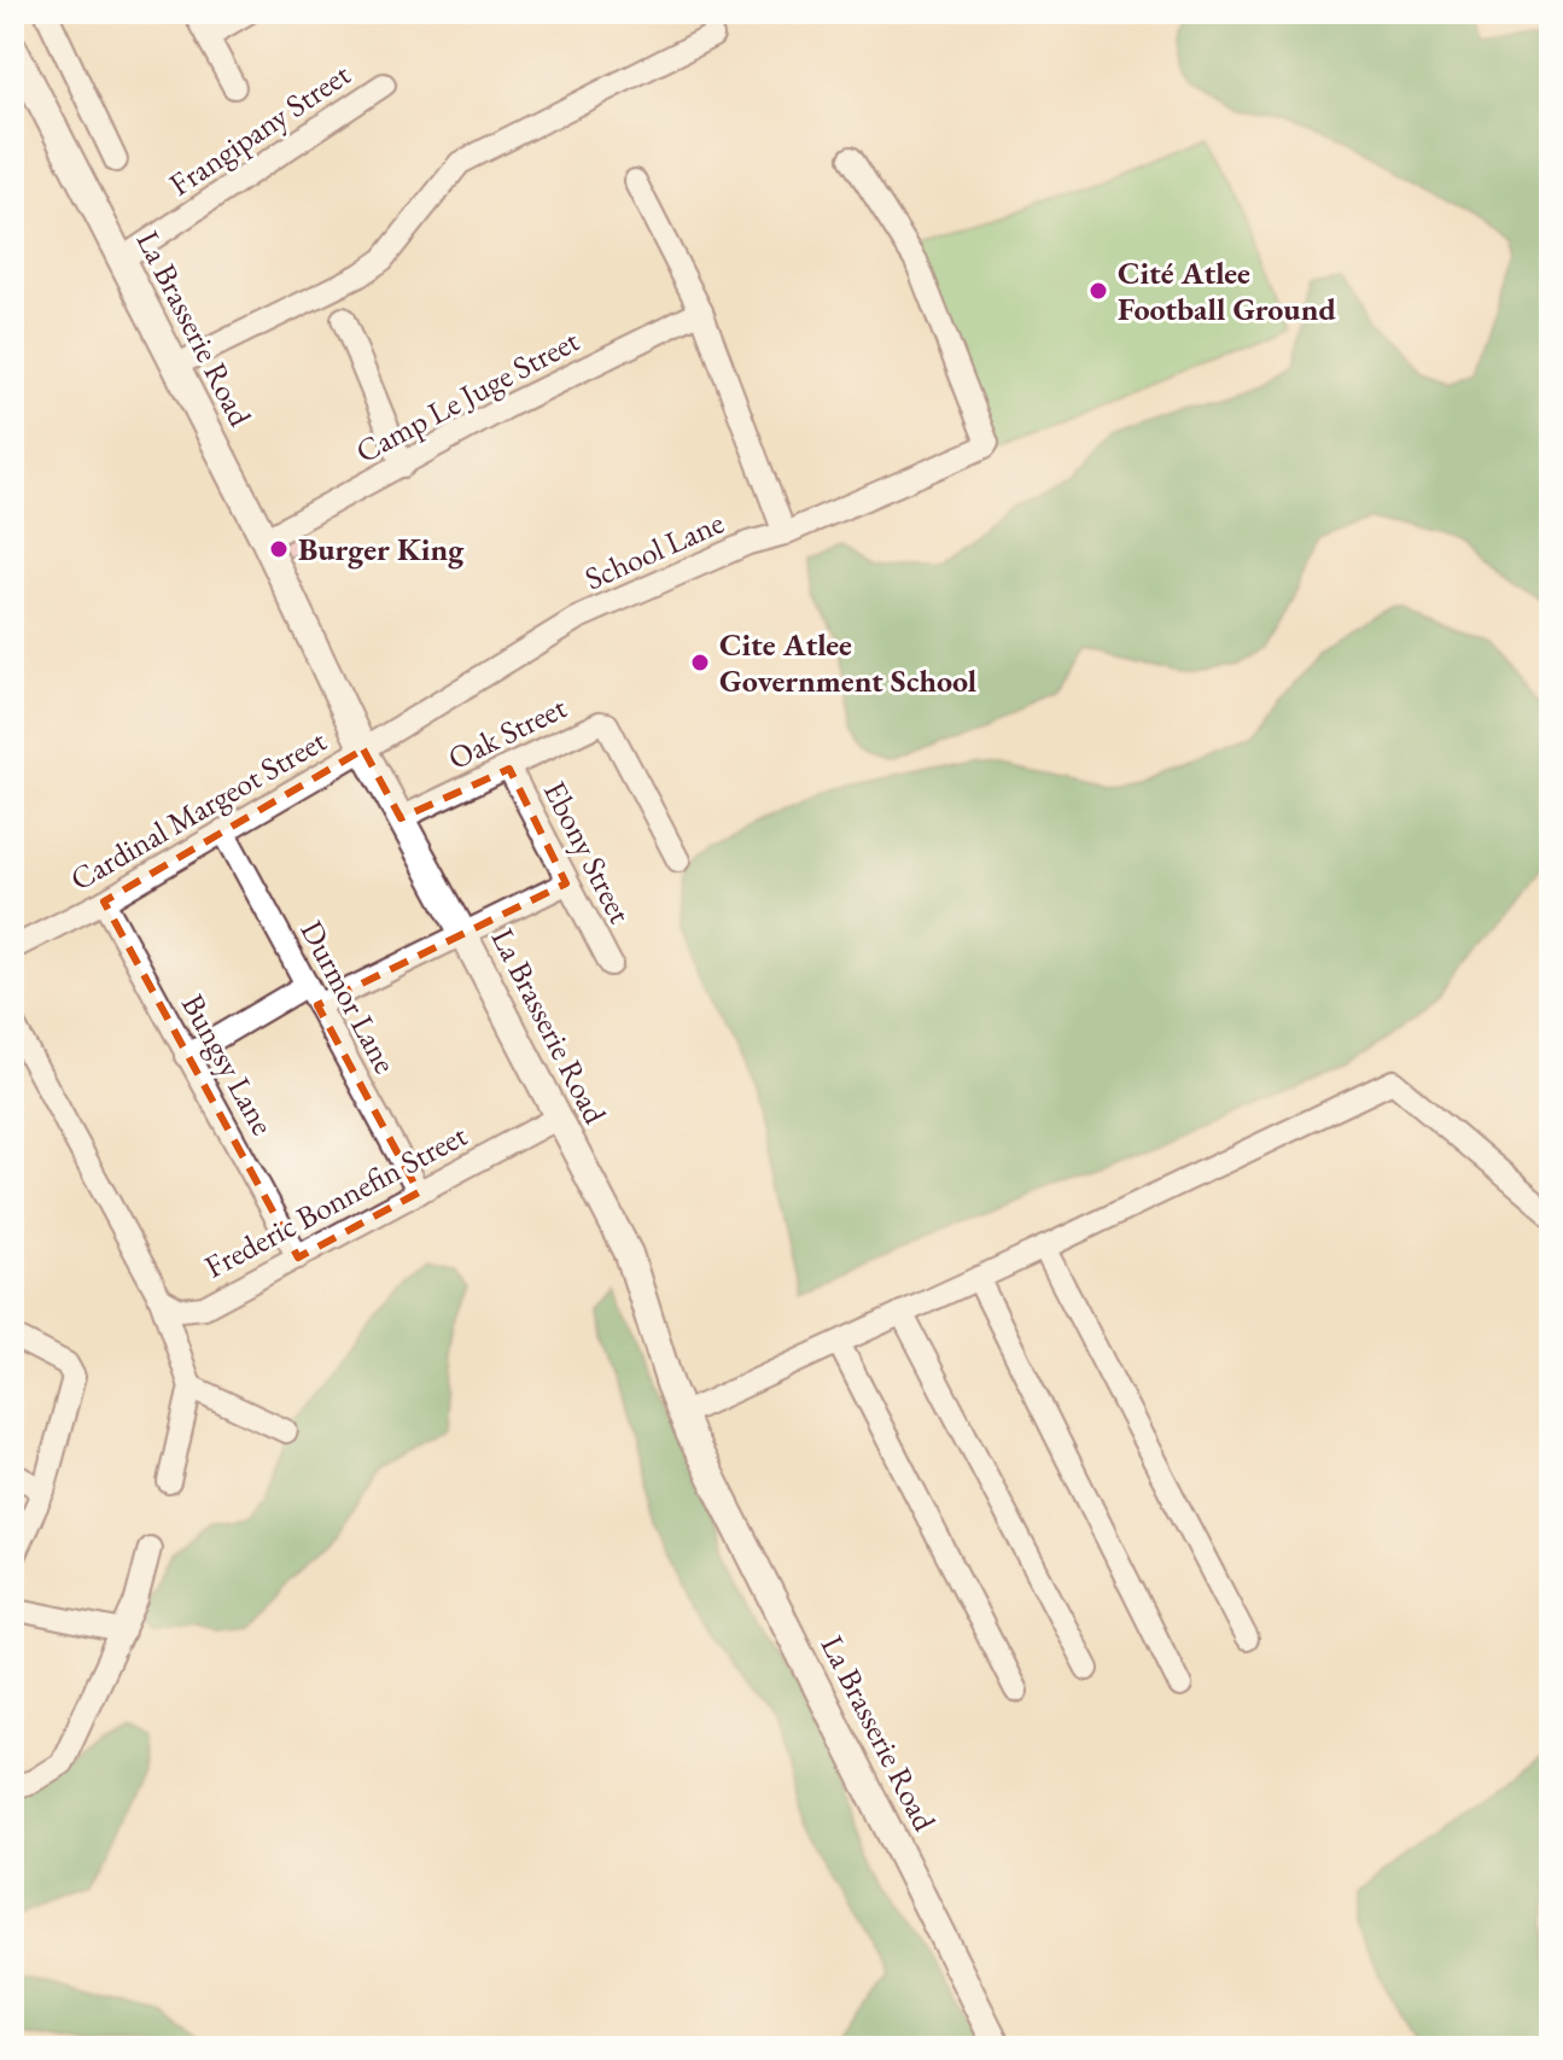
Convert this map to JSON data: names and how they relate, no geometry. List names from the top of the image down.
{
  "streets": {
    "main road": ["La Brasserie Road"],
    "street": [
      "Frangipany Street",
      "Camp Le Juge Street",
      "School Lane",
      "Oak Street",
      "Cardinal Margeot Street",
      "Ebony Street",
      "Durmor Lane",
      "Bungsy Lane",
      "Frederic Bonnefin Street"
    ]
  },
  "crossings": [
    ["Frangipany Street", "La Brasserie Road"],
    ["La Brasserie Road", "Camp Le Juge Street"],
    ["La Brasserie Road", "School Lane"],
    ["La Brasserie Road", "Oak Street"],
    ["La Brasserie Road", "Cardinal Margeot Street"],
    ["La Brasserie Road", "Frederic Bonnefin Street"],
    ["School Lane", "Cardinal Margeot Street"],
    ["Oak Street", "Ebony Street"],
    ["Cardinal Margeot Street", "Durmor Lane"],
    ["Cardinal Margeot Street", "Bungsy Lane"],
    ["Durmor Lane", "Frederic Bonnefin Street"],
    ["Bungsy Lane", "Frederic Bonnefin Street"]
  ],
  "places": ["Cité Atlee Football Ground", "Burger King", "Cite Atlee Government School"]
}
